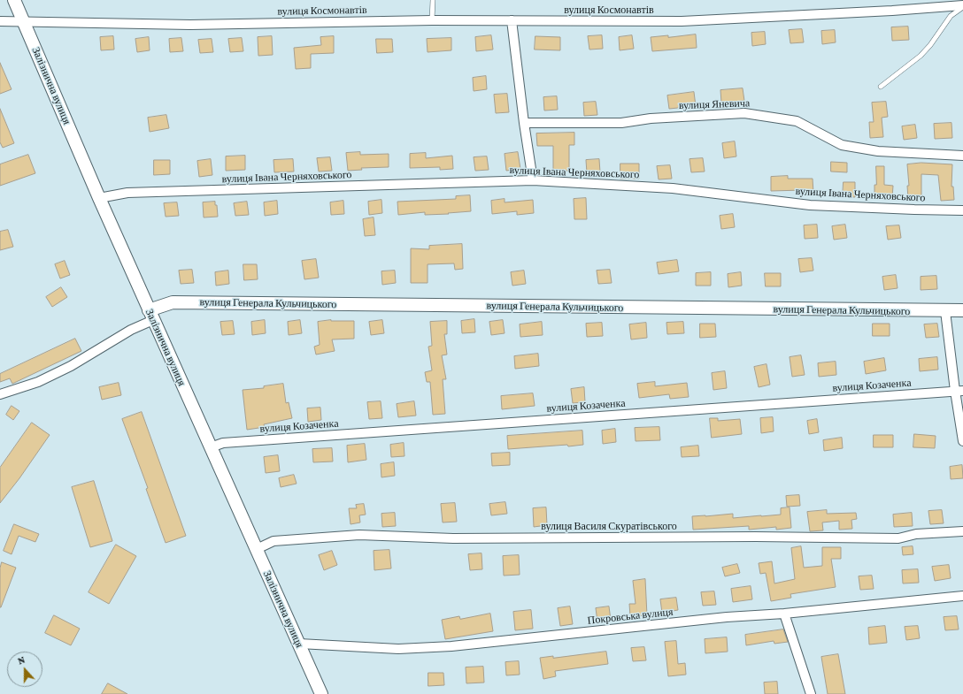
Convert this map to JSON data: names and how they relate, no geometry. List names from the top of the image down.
{
  "streets": {
    "street": [
      "вулиця Космонавтів",
      "Залізнична вулиця",
      "вулиця Яневича",
      "вулиця Івана Черняховського",
      "вулиця Генерала Кульчицького",
      "вулиця Козаченка",
      "вулиця Василя Скуратівського",
      "Покровська вулиця"
    ]
  },
  "crossings": [
    ["вулиця Космонавтів", "Залізнична вулиця"],
    ["Залізнична вулиця", "вулиця Івана Черняховського"],
    ["Залізнична вулиця", "вулиця Генерала Кульчицького"],
    ["Залізнична вулиця", "вулиця Козаченка"],
    ["Залізнична вулиця", "вулиця Василя Скуратівського"],
    ["Залізнична вулиця", "Покровська вулиця"]
  ],
  "north": "top"
}
